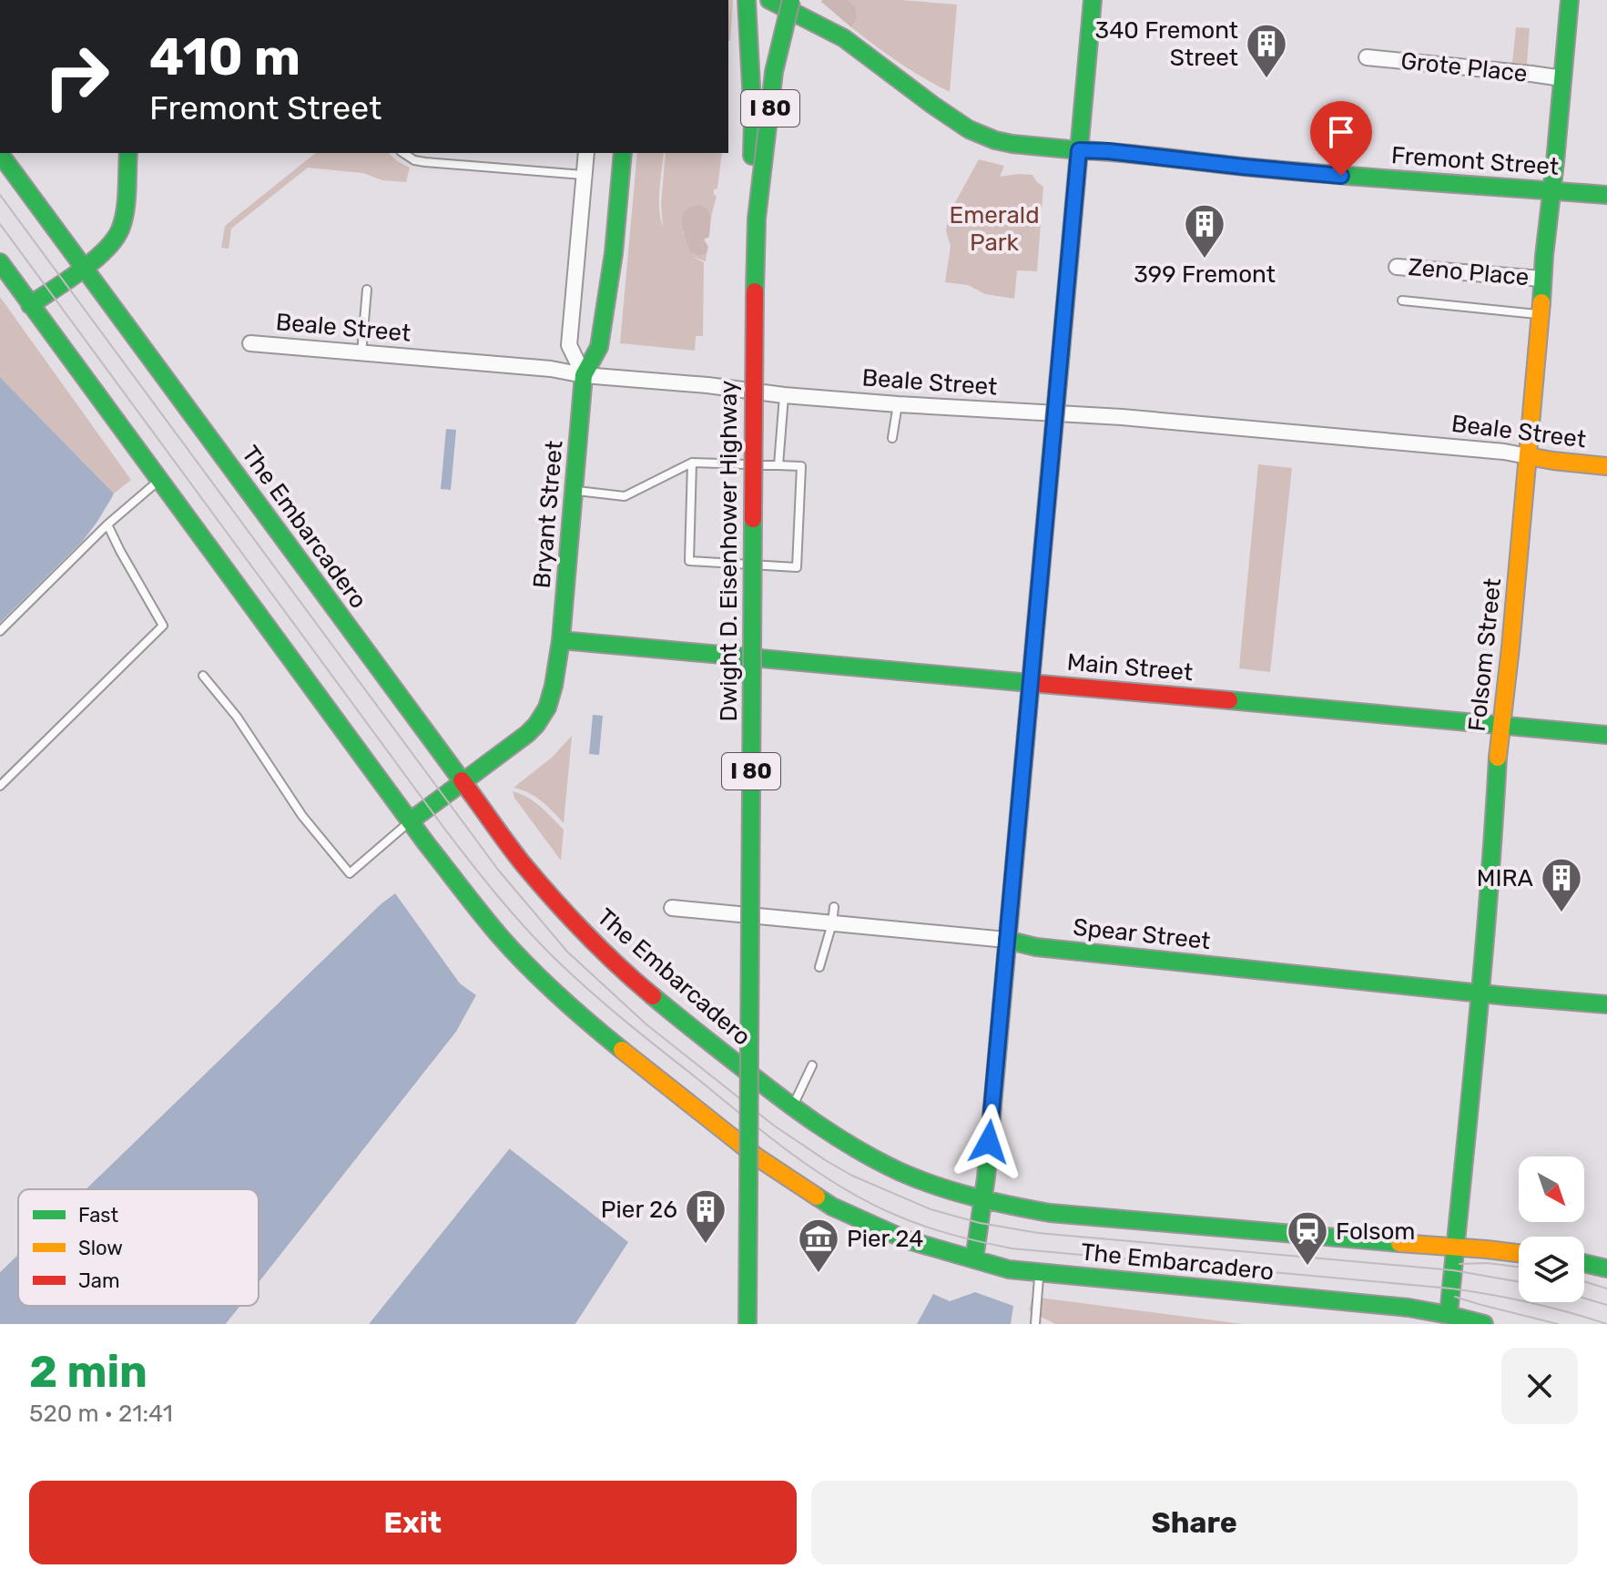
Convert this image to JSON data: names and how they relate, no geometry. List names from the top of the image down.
{
  "streets": {
    "main road": [
      "I 80",
      "Fremont Street",
      "Beale Street",
      "Bryant Street",
      "The Embarcadero",
      "Dwight D. Eisenhower Highway",
      "Folsom Street",
      "Main Street",
      "Spear Street"
    ],
    "street": ["Grote Place", "Zeno Place"]
  },
  "crossings": [
    ["Grote Place", "Folsom Street"],
    ["Fremont Street", "Folsom Street"],
    ["Zeno Place", "Folsom Street"],
    ["Beale Street", "Bryant Street"],
    ["Beale Street", "Folsom Street"],
    ["Bryant Street", "The Embarcadero"],
    ["Bryant Street", "Main Street"],
    ["The Embarcadero", "Folsom Street"],
    ["Folsom Street", "Main Street"],
    ["Folsom Street", "Spear Street"]
  ],
  "parks": ["Emerald Park"],
  "places": {
    "building": [
      "340 Fremont Street",
      "399 Fremont",
      "MIRA",
      "Pier 26"
    ],
    "station": ["Folsom"],
    "museum": ["Pier 24"]
  },
  "legend": ["Fast", "Slow", "Jam"],
  "north": "bottom right",
  "page": {
    "turn": ["410 m", "Fremont Street"],
    "heading": ["2 min", "520 m · 21:41"],
    "buttons": ["Exit", "Share"]
  }
}
